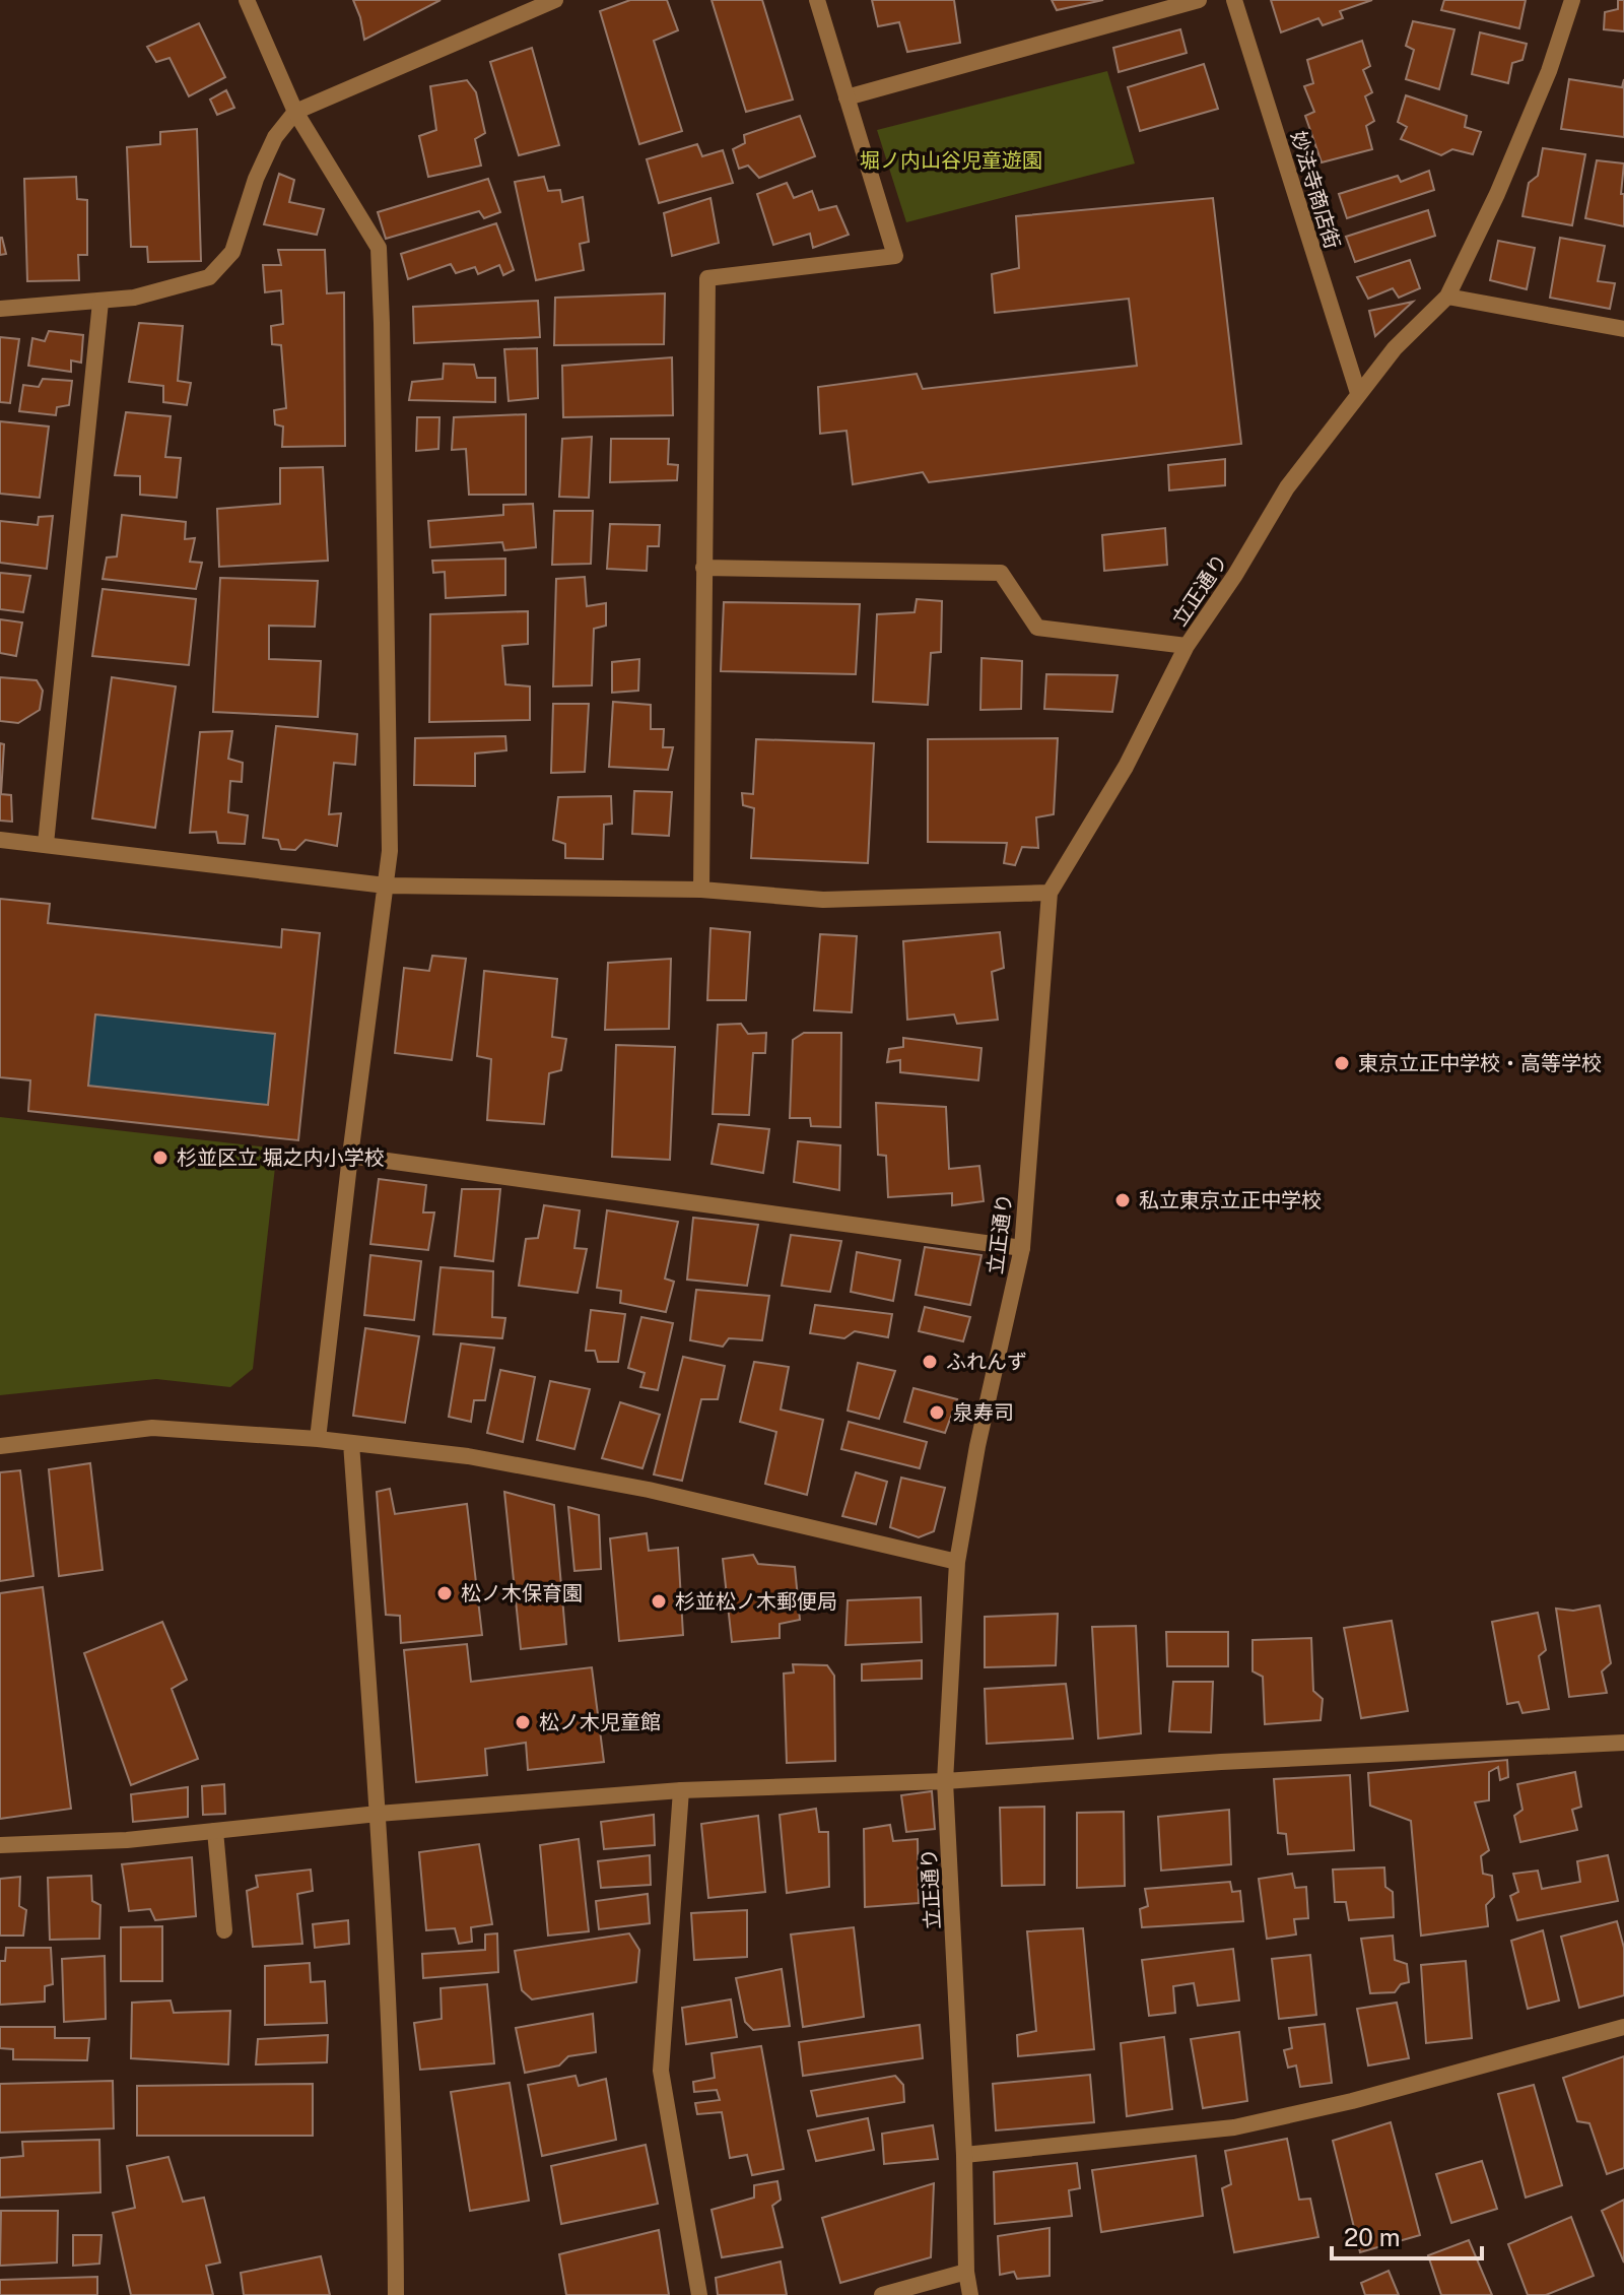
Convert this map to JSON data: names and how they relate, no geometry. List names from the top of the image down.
{
  "streets": {
    "street": ["妙法寺商店街", "立正通り"]
  },
  "crossings": [
    ["妙法寺商店街", "立正通り"]
  ],
  "parks": ["堀ノ内山谷児童遊園"],
  "places": [
    "東京立正中学校・高等学校",
    "杉並区立 堀之内小学校",
    "私立東京立正中学校",
    "ふれんず",
    "泉寿司",
    "松ノ木保育園",
    "杉並松ノ木郵便局",
    "松ノ木児童館"
  ],
  "scale_bar": "20 m"
}
